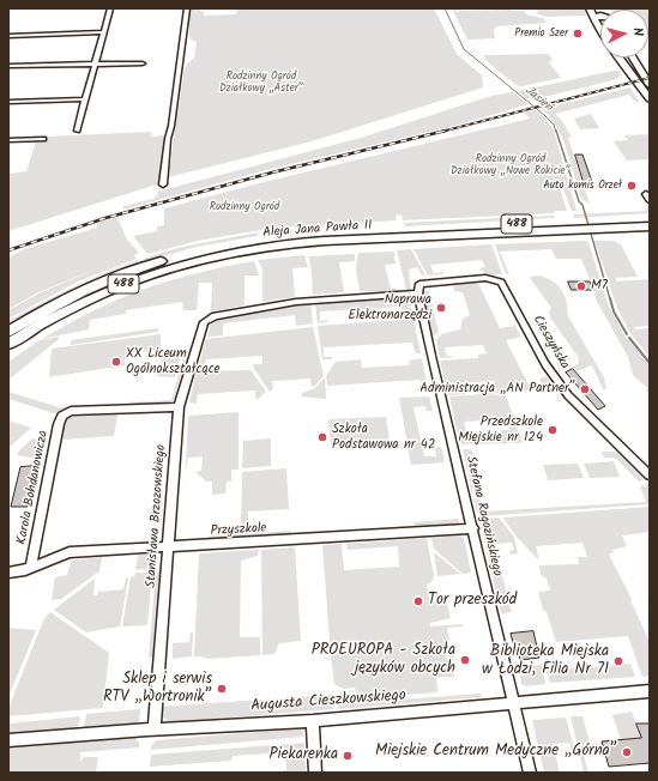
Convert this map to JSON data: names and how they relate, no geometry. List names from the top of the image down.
{
  "streets": {
    "main road": ["488", "Aleja Jana Pawła II"],
    "street": [
      "Cieszyńska",
      "Karola Bohdanowicza",
      "Stanisława Brzozowskiego",
      "Stefana Rogozińskiego",
      "Przyszkole",
      "Augusta Cieszkowskiego"
    ]
  },
  "crossings": [
    ["Cieszyńska", "Stanisława Brzozowskiego"],
    ["Cieszyńska", "Stefana Rogozińskiego"],
    ["Karola Bohdanowicza", "Stanisława Brzozowskiego"],
    ["Karola Bohdanowicza", "Przyszkole"],
    ["Stanisława Brzozowskiego", "Stefana Rogozińskiego"],
    ["Stanisława Brzozowskiego", "Przyszkole"],
    ["Stanisława Brzozowskiego", "Augusta Cieszkowskiego"],
    ["Stefana Rogozińskiego", "Przyszkole"],
    ["Stefana Rogozińskiego", "Augusta Cieszkowskiego"]
  ],
  "water": ["Jasień"],
  "parks": ["Rodzinny Ogród Działkowy „Aster”", "Rodzinny Ogród Działkowy „Nowe Rokicie”", "Rodzinny Ogród"],
  "places": [
    "Premio Szer",
    "Auto komis Orzeł",
    "M7",
    "Naprawa Elektronarzędzi",
    "XX Liceum Ogólnokształcące",
    "Administracja „AN Partner”",
    "Przedszkole Miejskie nr 124",
    "Szkoła Podstawowa nr 42",
    "Tor przeszkód",
    "PROEUROPA - Szkoła języków obcych",
    "Biblioteka Miejska w Łodzi, Filia Nr 71",
    "Sklep i serwis RTV „Wortronik”",
    "Miejskie Centrum Medyczne „Górna”",
    "Piekarenka"
  ],
  "north": "right"
}
